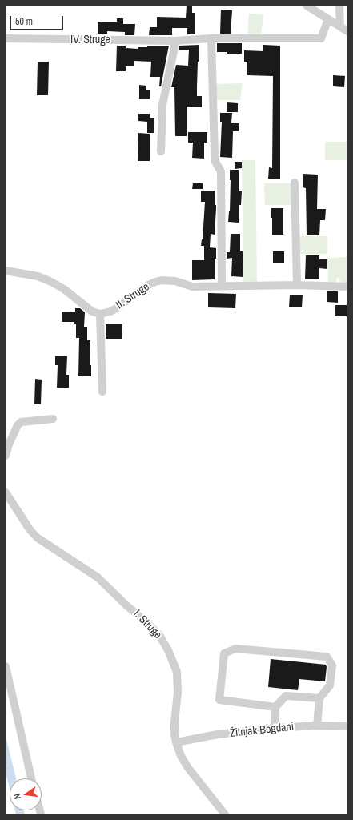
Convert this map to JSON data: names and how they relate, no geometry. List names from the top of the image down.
{
  "streets": {
    "street": [
      "IV. Struge",
      "II. Struge",
      "I. Struge",
      "Žitnjak Bogdani"
    ]
  },
  "crossings": [
    ["I. Struge", "Žitnjak Bogdani"]
  ],
  "scale_bar": "50 m",
  "north": "left"
}
